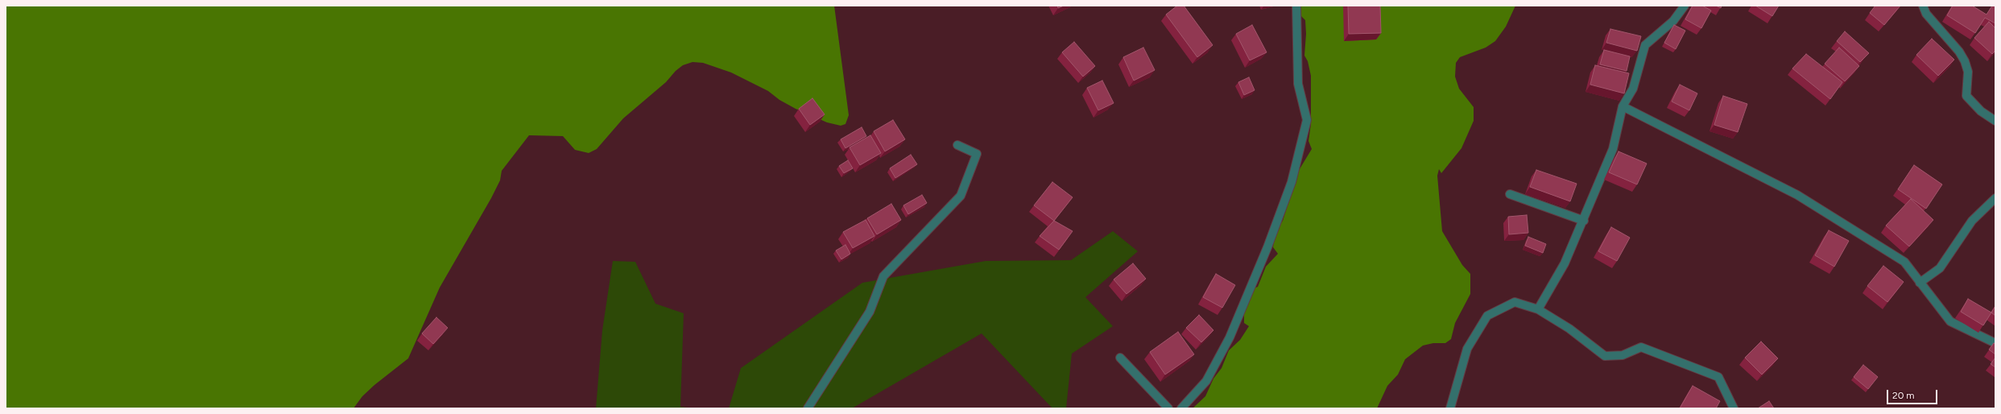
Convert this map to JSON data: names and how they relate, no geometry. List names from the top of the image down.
{
  "scale_bar": "20 m"
}
